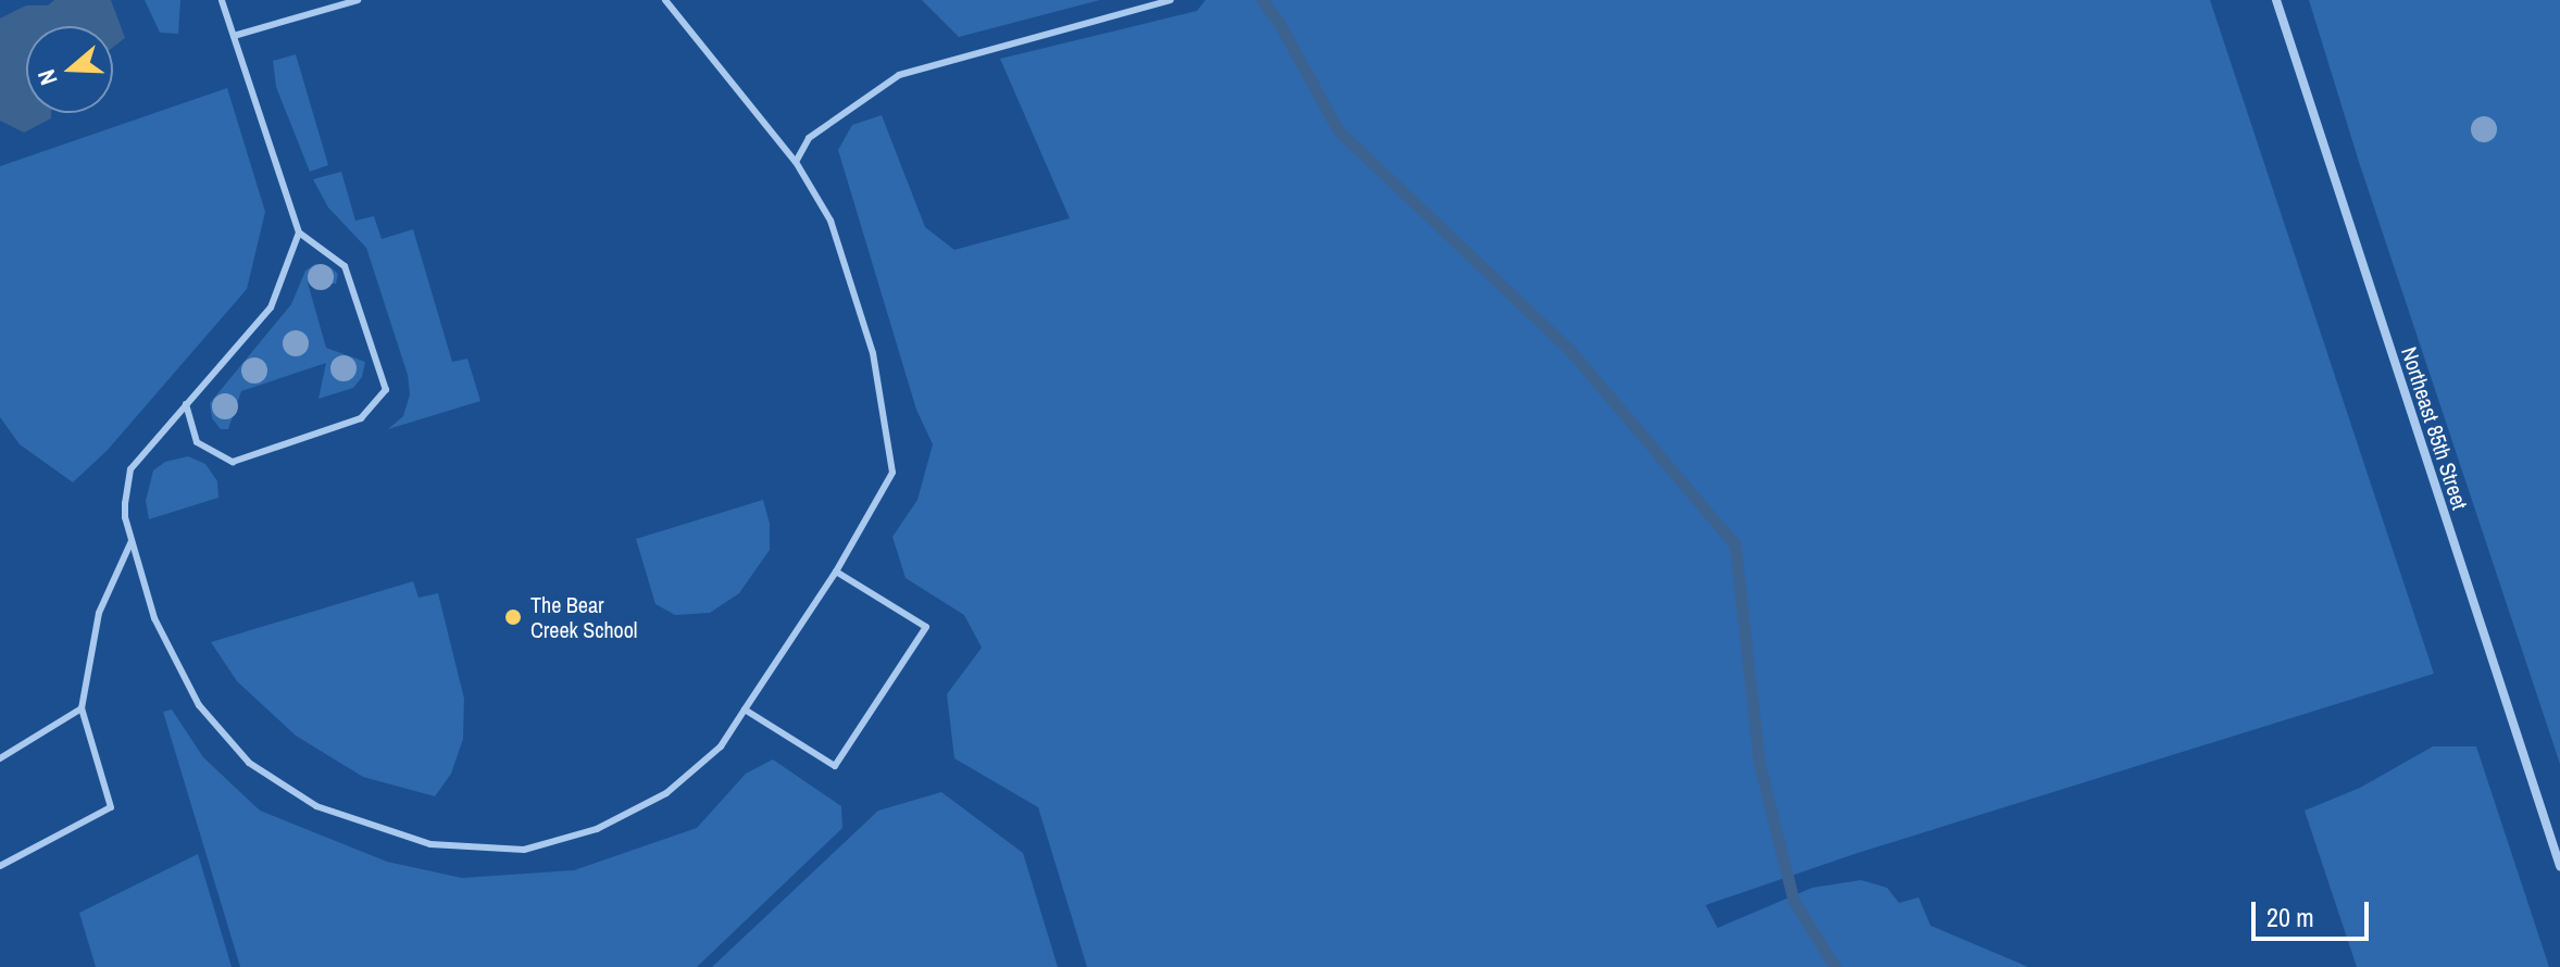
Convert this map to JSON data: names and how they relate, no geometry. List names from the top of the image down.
{
  "streets": {
    "street": ["Northeast 85th Street"]
  },
  "places": ["The Bear Creek School"],
  "scale_bar": "20 m",
  "north": "left"
}
